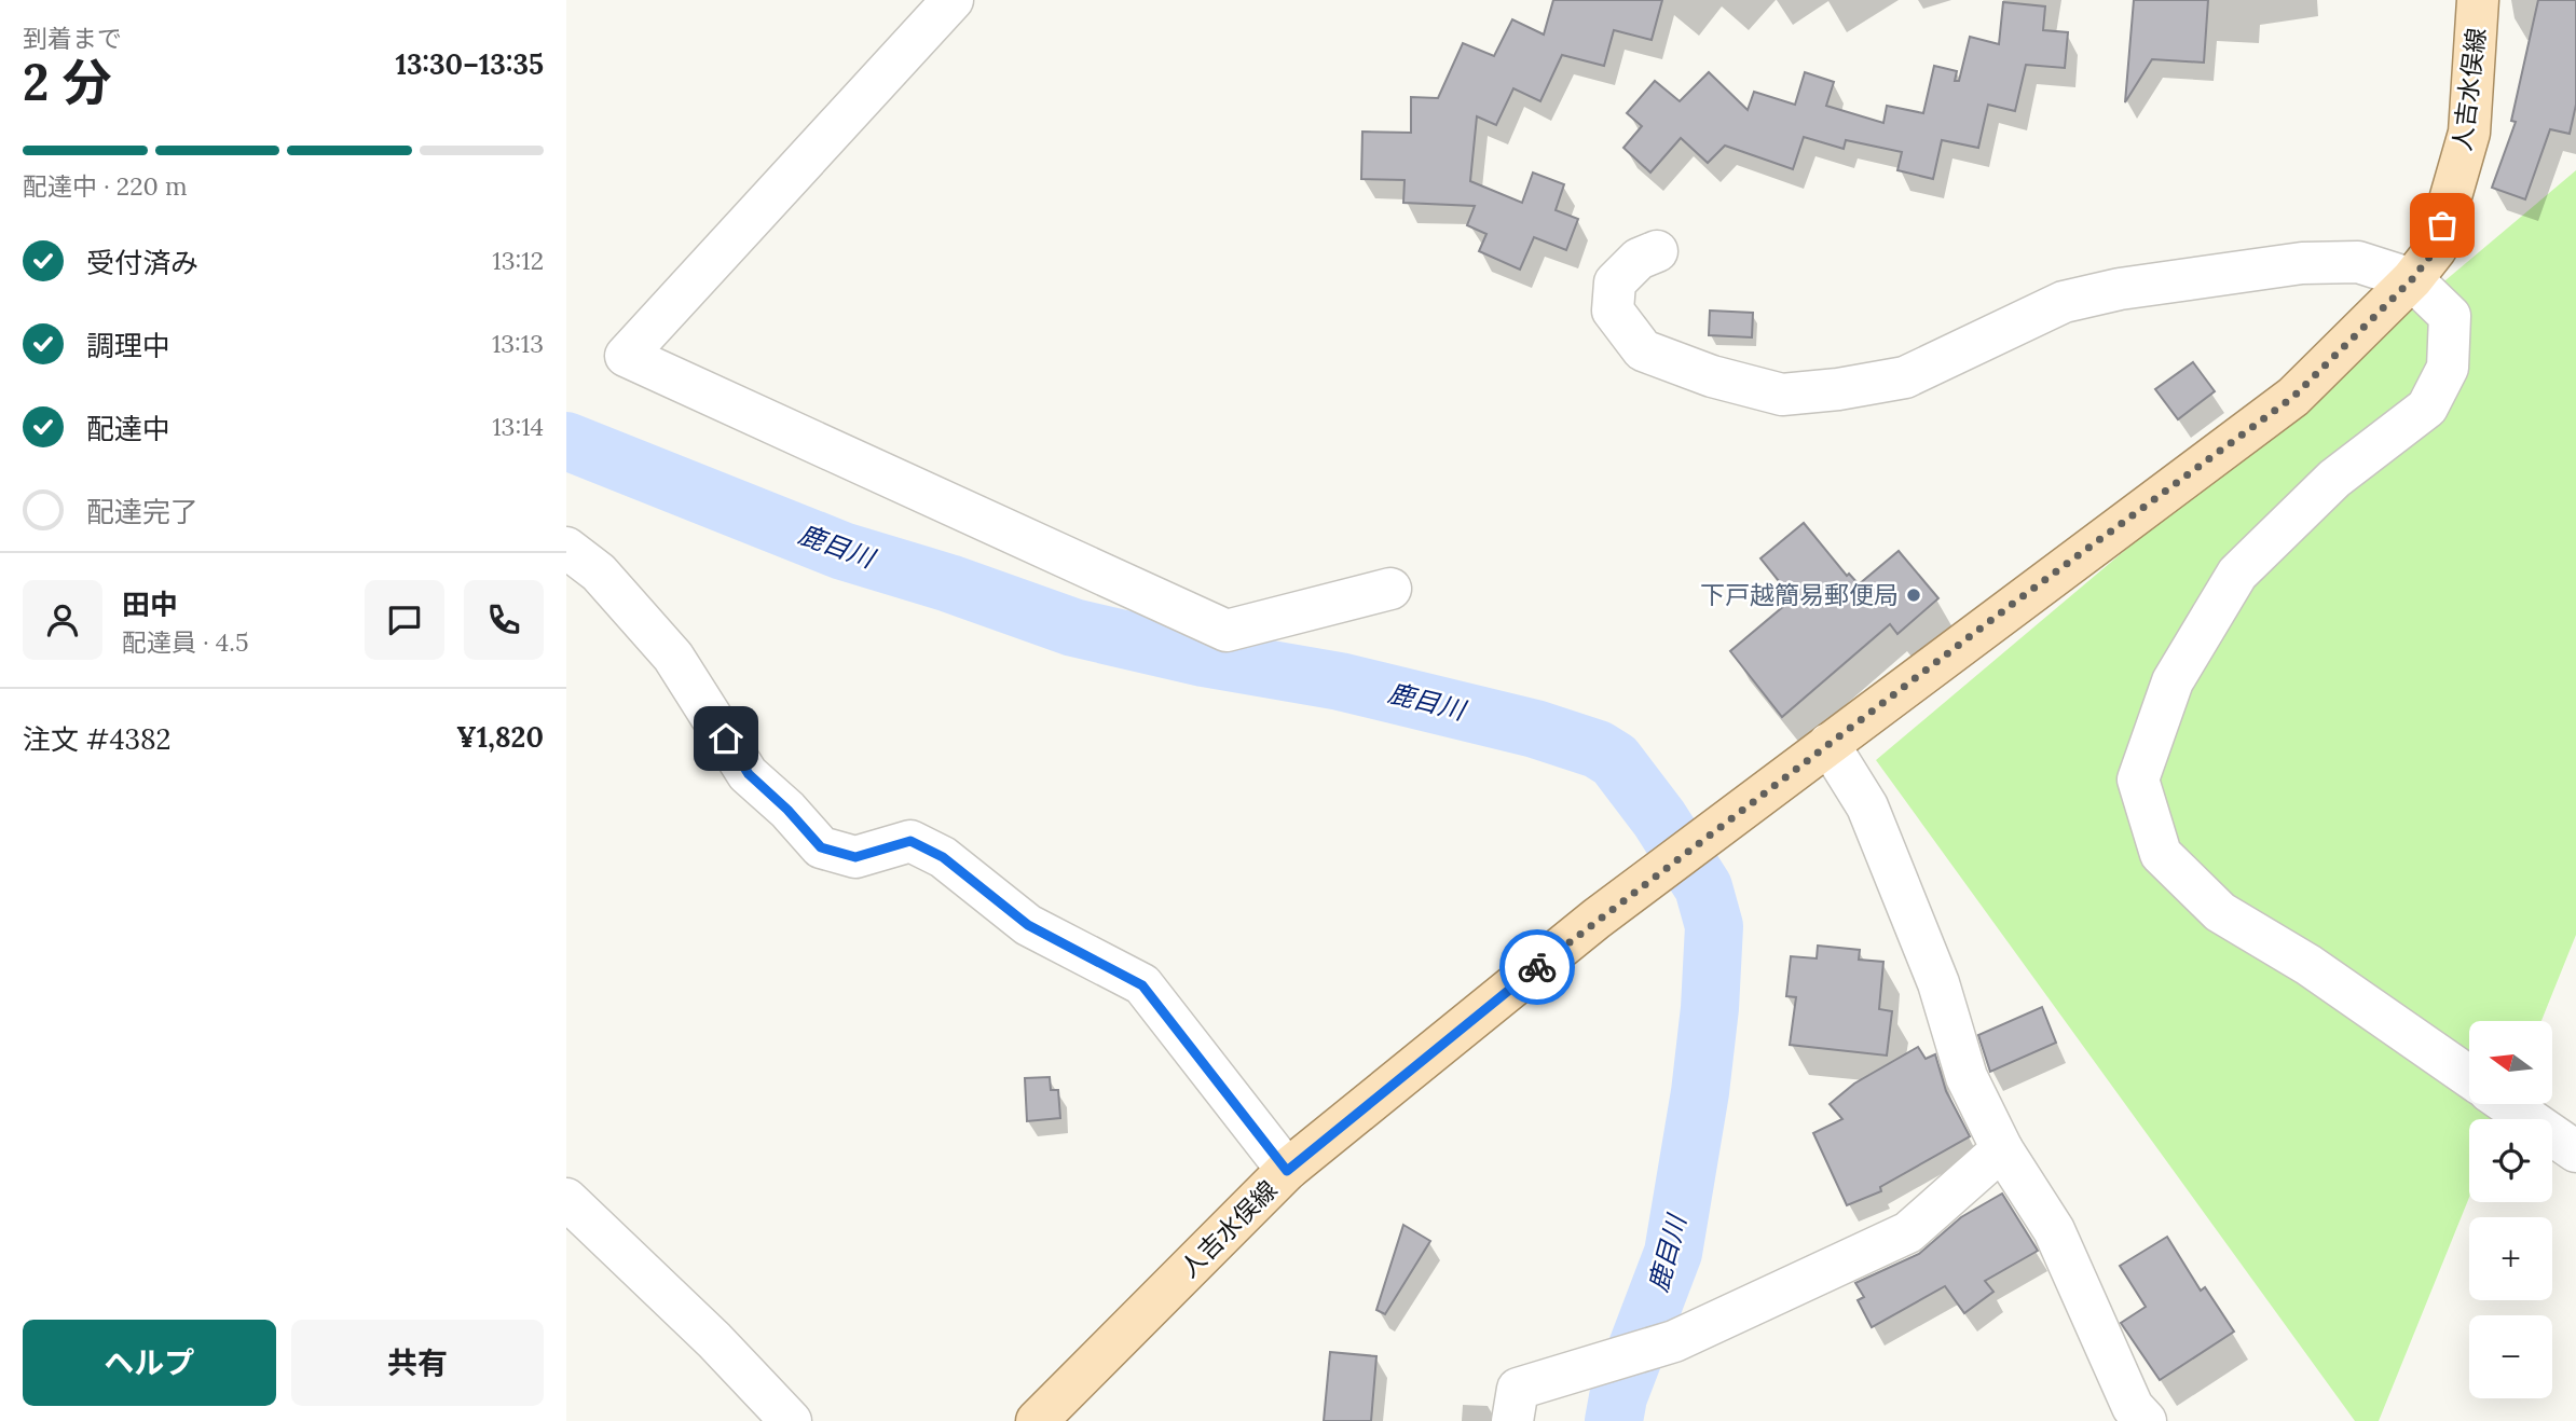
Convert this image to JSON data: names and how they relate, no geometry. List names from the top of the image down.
{
  "streets": {
    "main road": ["人吉水俣線"]
  },
  "water": ["鹿目川"],
  "places": ["下戸越簡易郵便局"],
  "north": "left",
  "page": {
    "heading": ["2 分", "到着まで", "13:30–13:35"],
    "panel": [
      "田中",
      "配達員 · 4.5",
      "注文 #4382",
      "¥1,820"
    ],
    "bar": "配達中 · 220 m",
    "list": [
      ["受付済み", "13:12"],
      ["調理中", "13:13"],
      ["配達中", "13:14"],
      "配達完了"
    ],
    "map_buttons": ["+", "−"],
    "buttons": ["ヘルプ", "共有"]
  }
}
